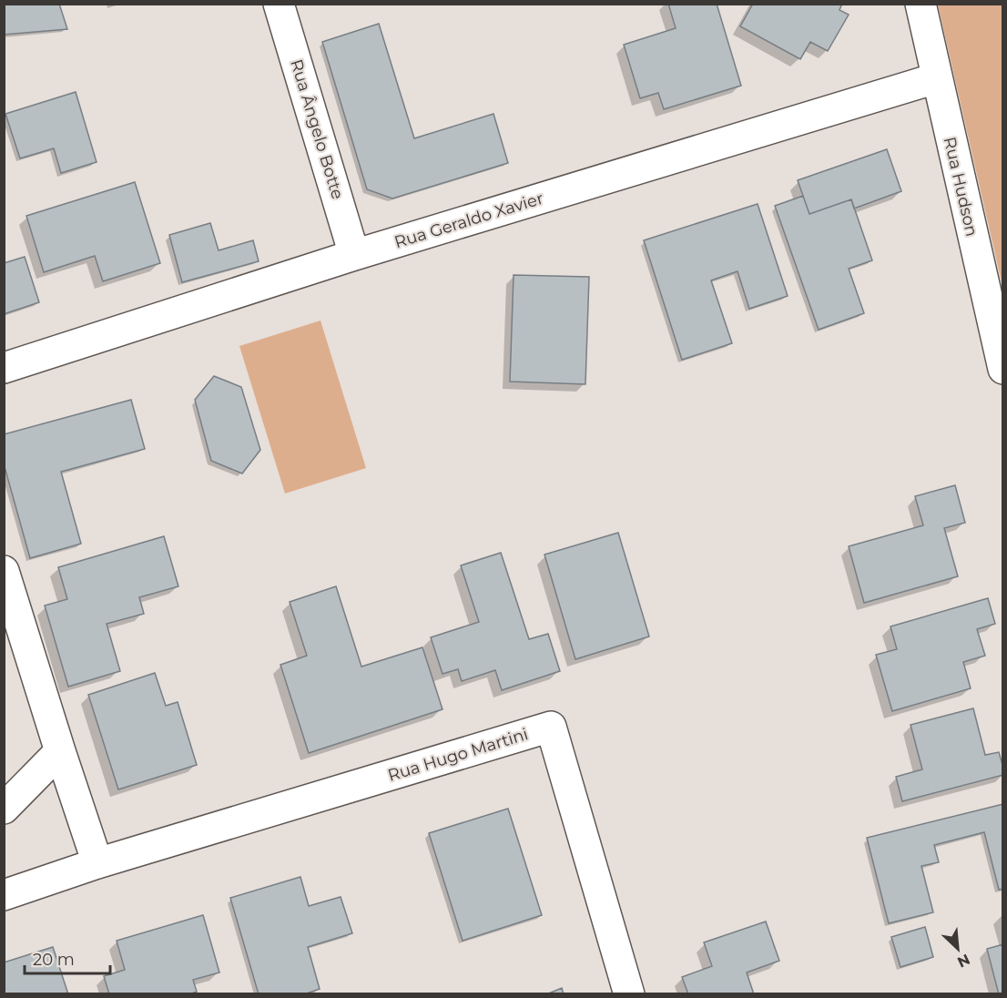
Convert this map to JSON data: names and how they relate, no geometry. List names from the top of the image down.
{
  "streets": {
    "street": [
      "Rua Ângelo Botte",
      "Rua Hudson",
      "Rua Geraldo Xavier",
      "Rua Hugo Martini"
    ]
  },
  "crossings": [
    ["Rua Ângelo Botte", "Rua Geraldo Xavier"],
    ["Rua Hudson", "Rua Geraldo Xavier"]
  ],
  "scale_bar": "20 m",
  "north": "bottom right"
}
